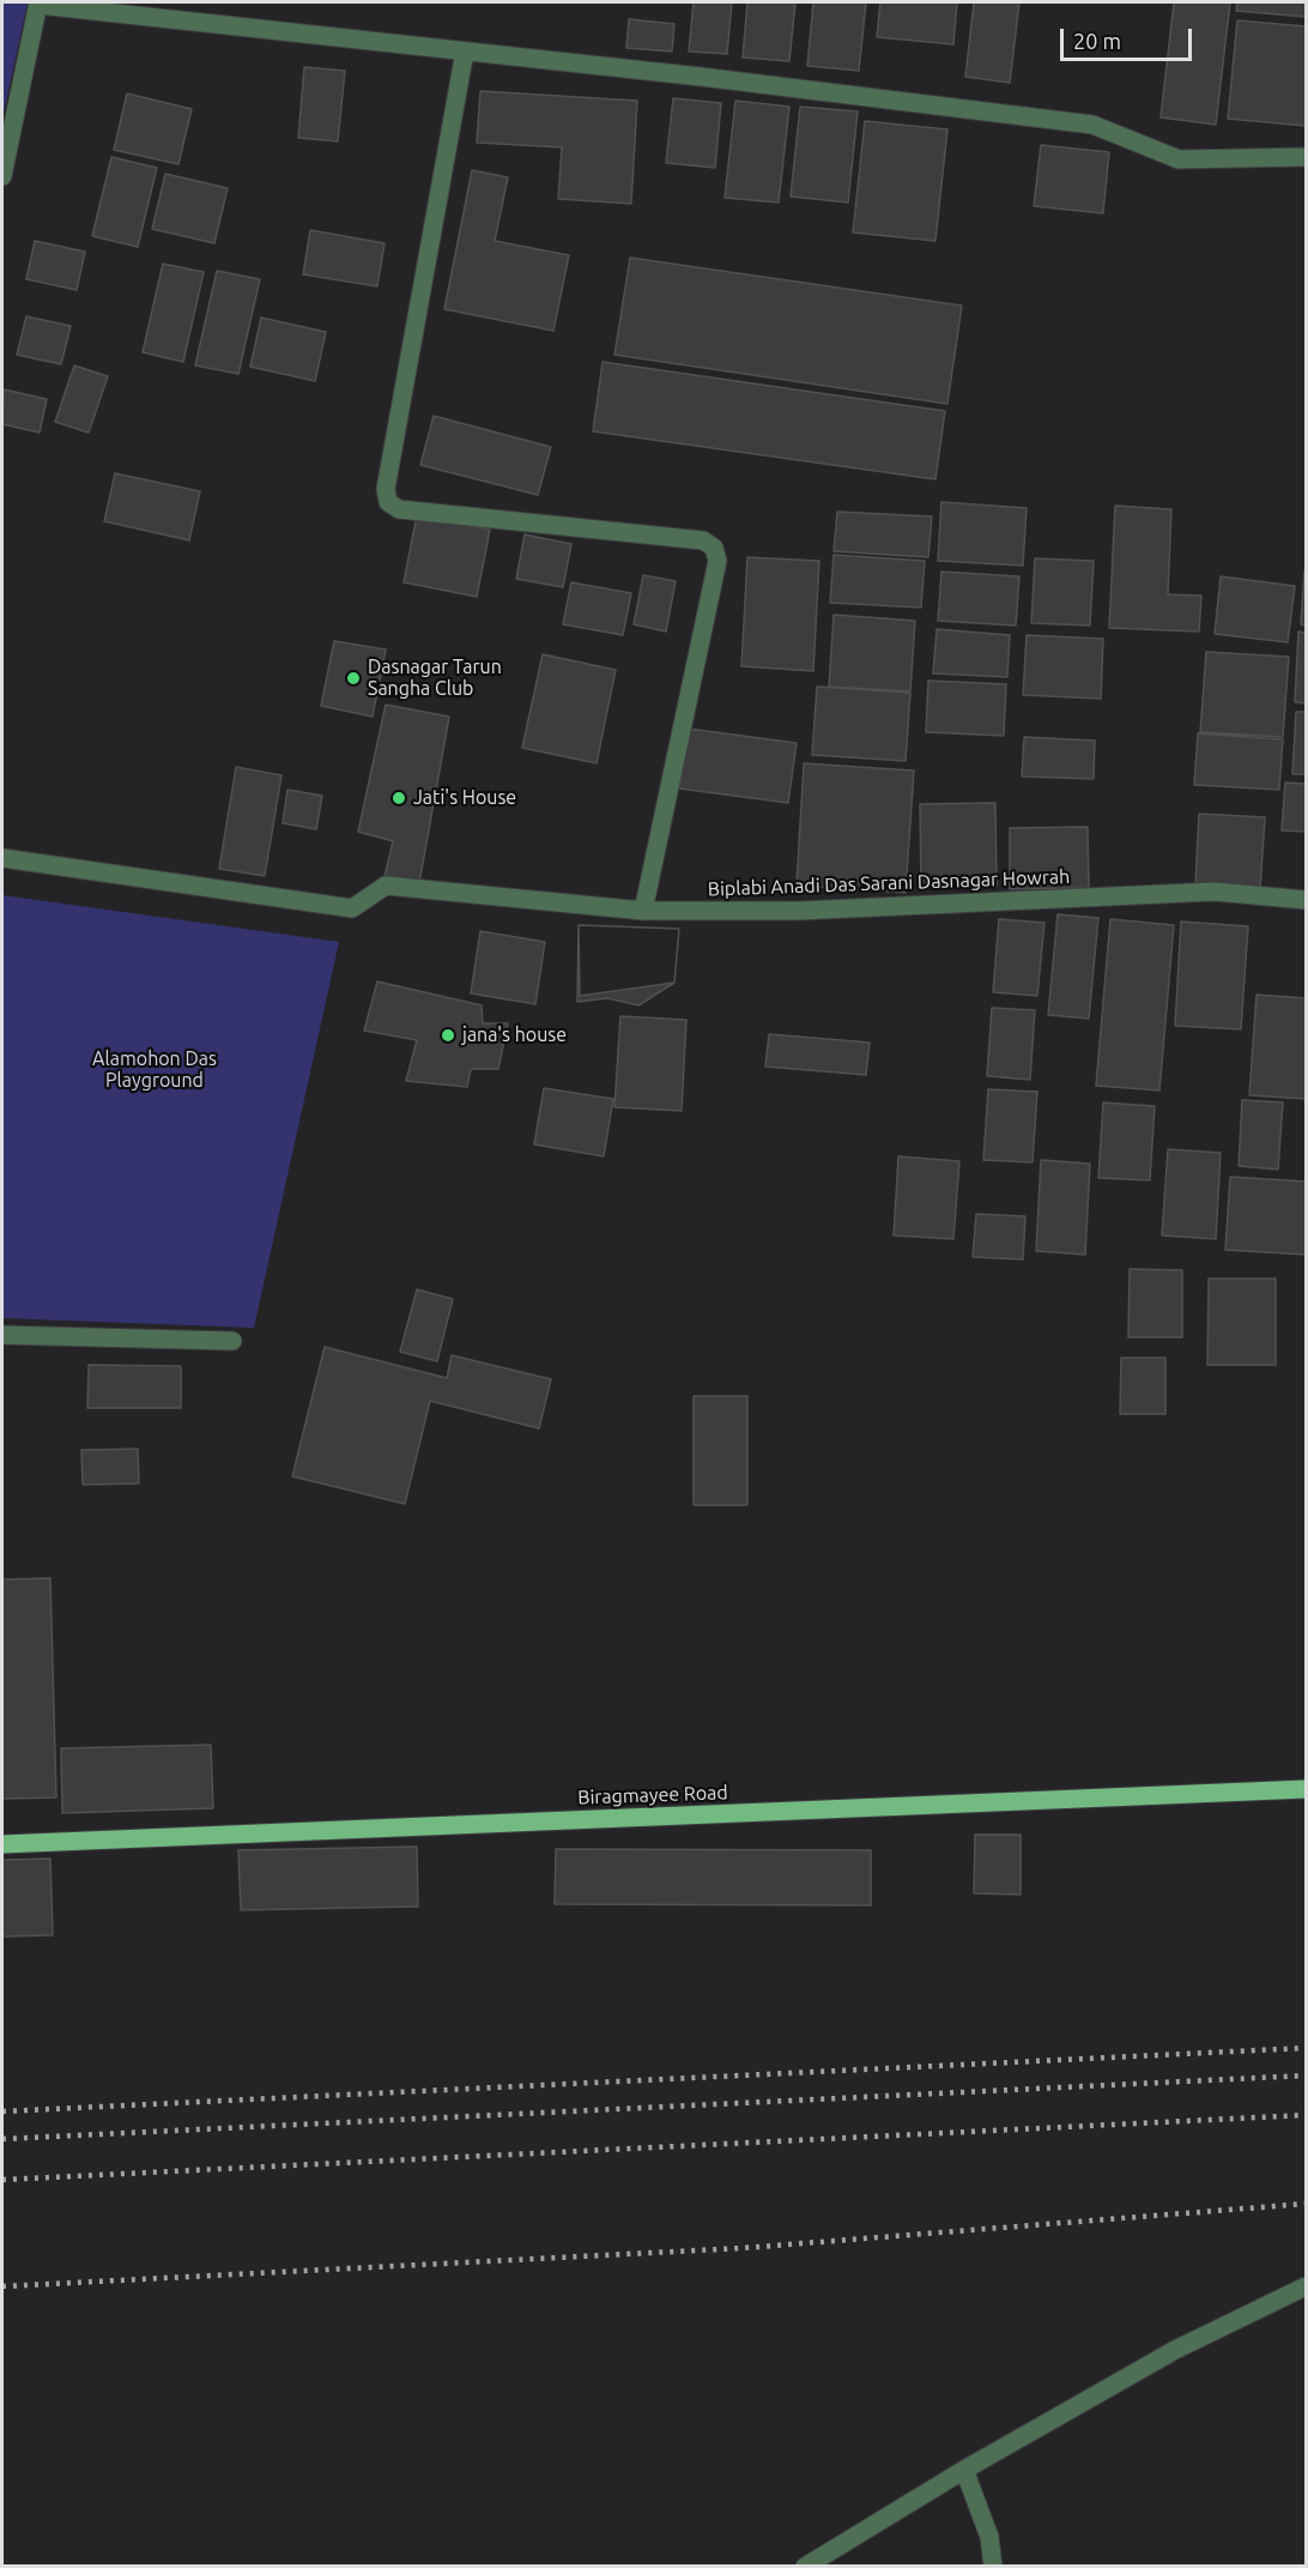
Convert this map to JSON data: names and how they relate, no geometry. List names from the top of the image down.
{
  "streets": {
    "main road": ["Biragmayee Road"],
    "street": ["Biplabi Anadi Das Sarani Dasnagar Howrah"]
  },
  "parks": ["Alamohon Das Playground"],
  "places": ["Dasnagar Tarun Sangha Club", "Jati's House", "jana's house"],
  "scale_bar": "20 m"
}
